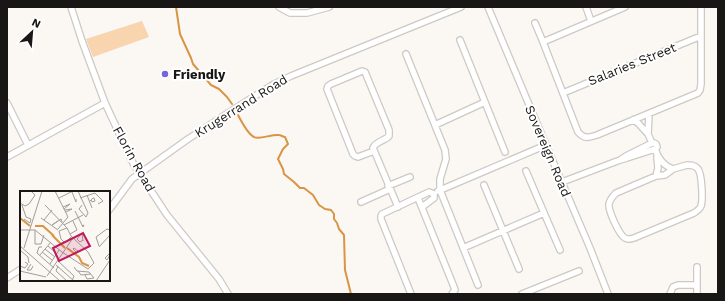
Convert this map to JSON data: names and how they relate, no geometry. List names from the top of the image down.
{
  "streets": {
    "street": [
      "Salaries Street",
      "Krugerrand Road",
      "Sovereign Road",
      "Florin Road"
    ]
  },
  "crossings": [
    ["Krugerrand Road", "Florin Road"]
  ],
  "places": ["Friendly"],
  "north": "top right"
}
